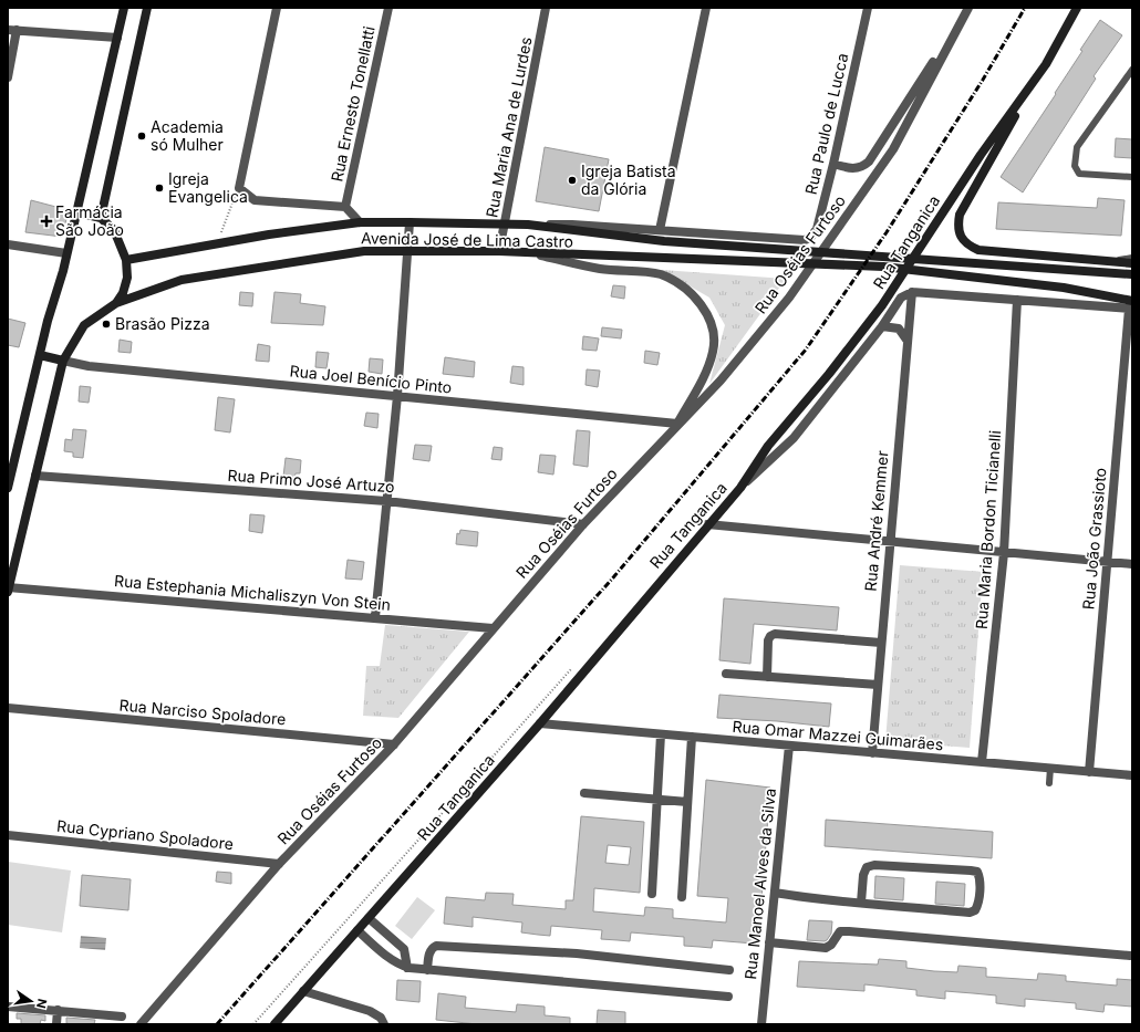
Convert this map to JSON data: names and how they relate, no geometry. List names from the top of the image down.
{
  "streets": {
    "street": [
      "Rua Ernesto Tonellatti",
      "Rua Paulo de Lucca",
      "Rua Maria Ana de Lurdes",
      "Avenida José de Lima Castro",
      "Rua Tanganica",
      "Rua Oséias Furtoso",
      "Rua Joel Benício Pinto",
      "Rua Primo José Artuzo",
      "Rua André Kemmer",
      "Rua Maria Bordon Ticianelli",
      "Rua João Grassioto",
      "Rua Estephania Michaliszyn Von Stein",
      "Rua Narciso Spoladore",
      "Rua Omar Mazzei Guimarães",
      "Rua Cypriano Spoladore",
      "Rua Manoel Alves da Silva"
    ]
  },
  "crossings": [
    ["Rua Maria Ana de Lurdes", "Avenida José de Lima Castro"],
    ["Avenida José de Lima Castro", "Rua João Grassioto"],
    ["Rua Tanganica", "Rua Omar Mazzei Guimarães"],
    ["Rua Oséias Furtoso", "Rua Joel Benício Pinto"],
    ["Rua Oséias Furtoso", "Rua Primo José Artuzo"],
    ["Rua Oséias Furtoso", "Rua Estephania Michaliszyn Von Stein"],
    ["Rua Oséias Furtoso", "Rua Narciso Spoladore"],
    ["Rua Oséias Furtoso", "Rua Cypriano Spoladore"],
    ["Rua André Kemmer", "Rua Omar Mazzei Guimarães"],
    ["Rua Maria Bordon Ticianelli", "Rua Omar Mazzei Guimarães"],
    ["Rua João Grassioto", "Rua Omar Mazzei Guimarães"],
    ["Rua Omar Mazzei Guimarães", "Rua Manoel Alves da Silva"]
  ],
  "places": {
    "other": [
      "Academia só Mulher",
      "Igreja Batista da Glória",
      "Igreja Evangelica",
      "Brasão Pizza"
    ],
    "health": ["Farmácia São João"]
  },
  "north": "right"
}
